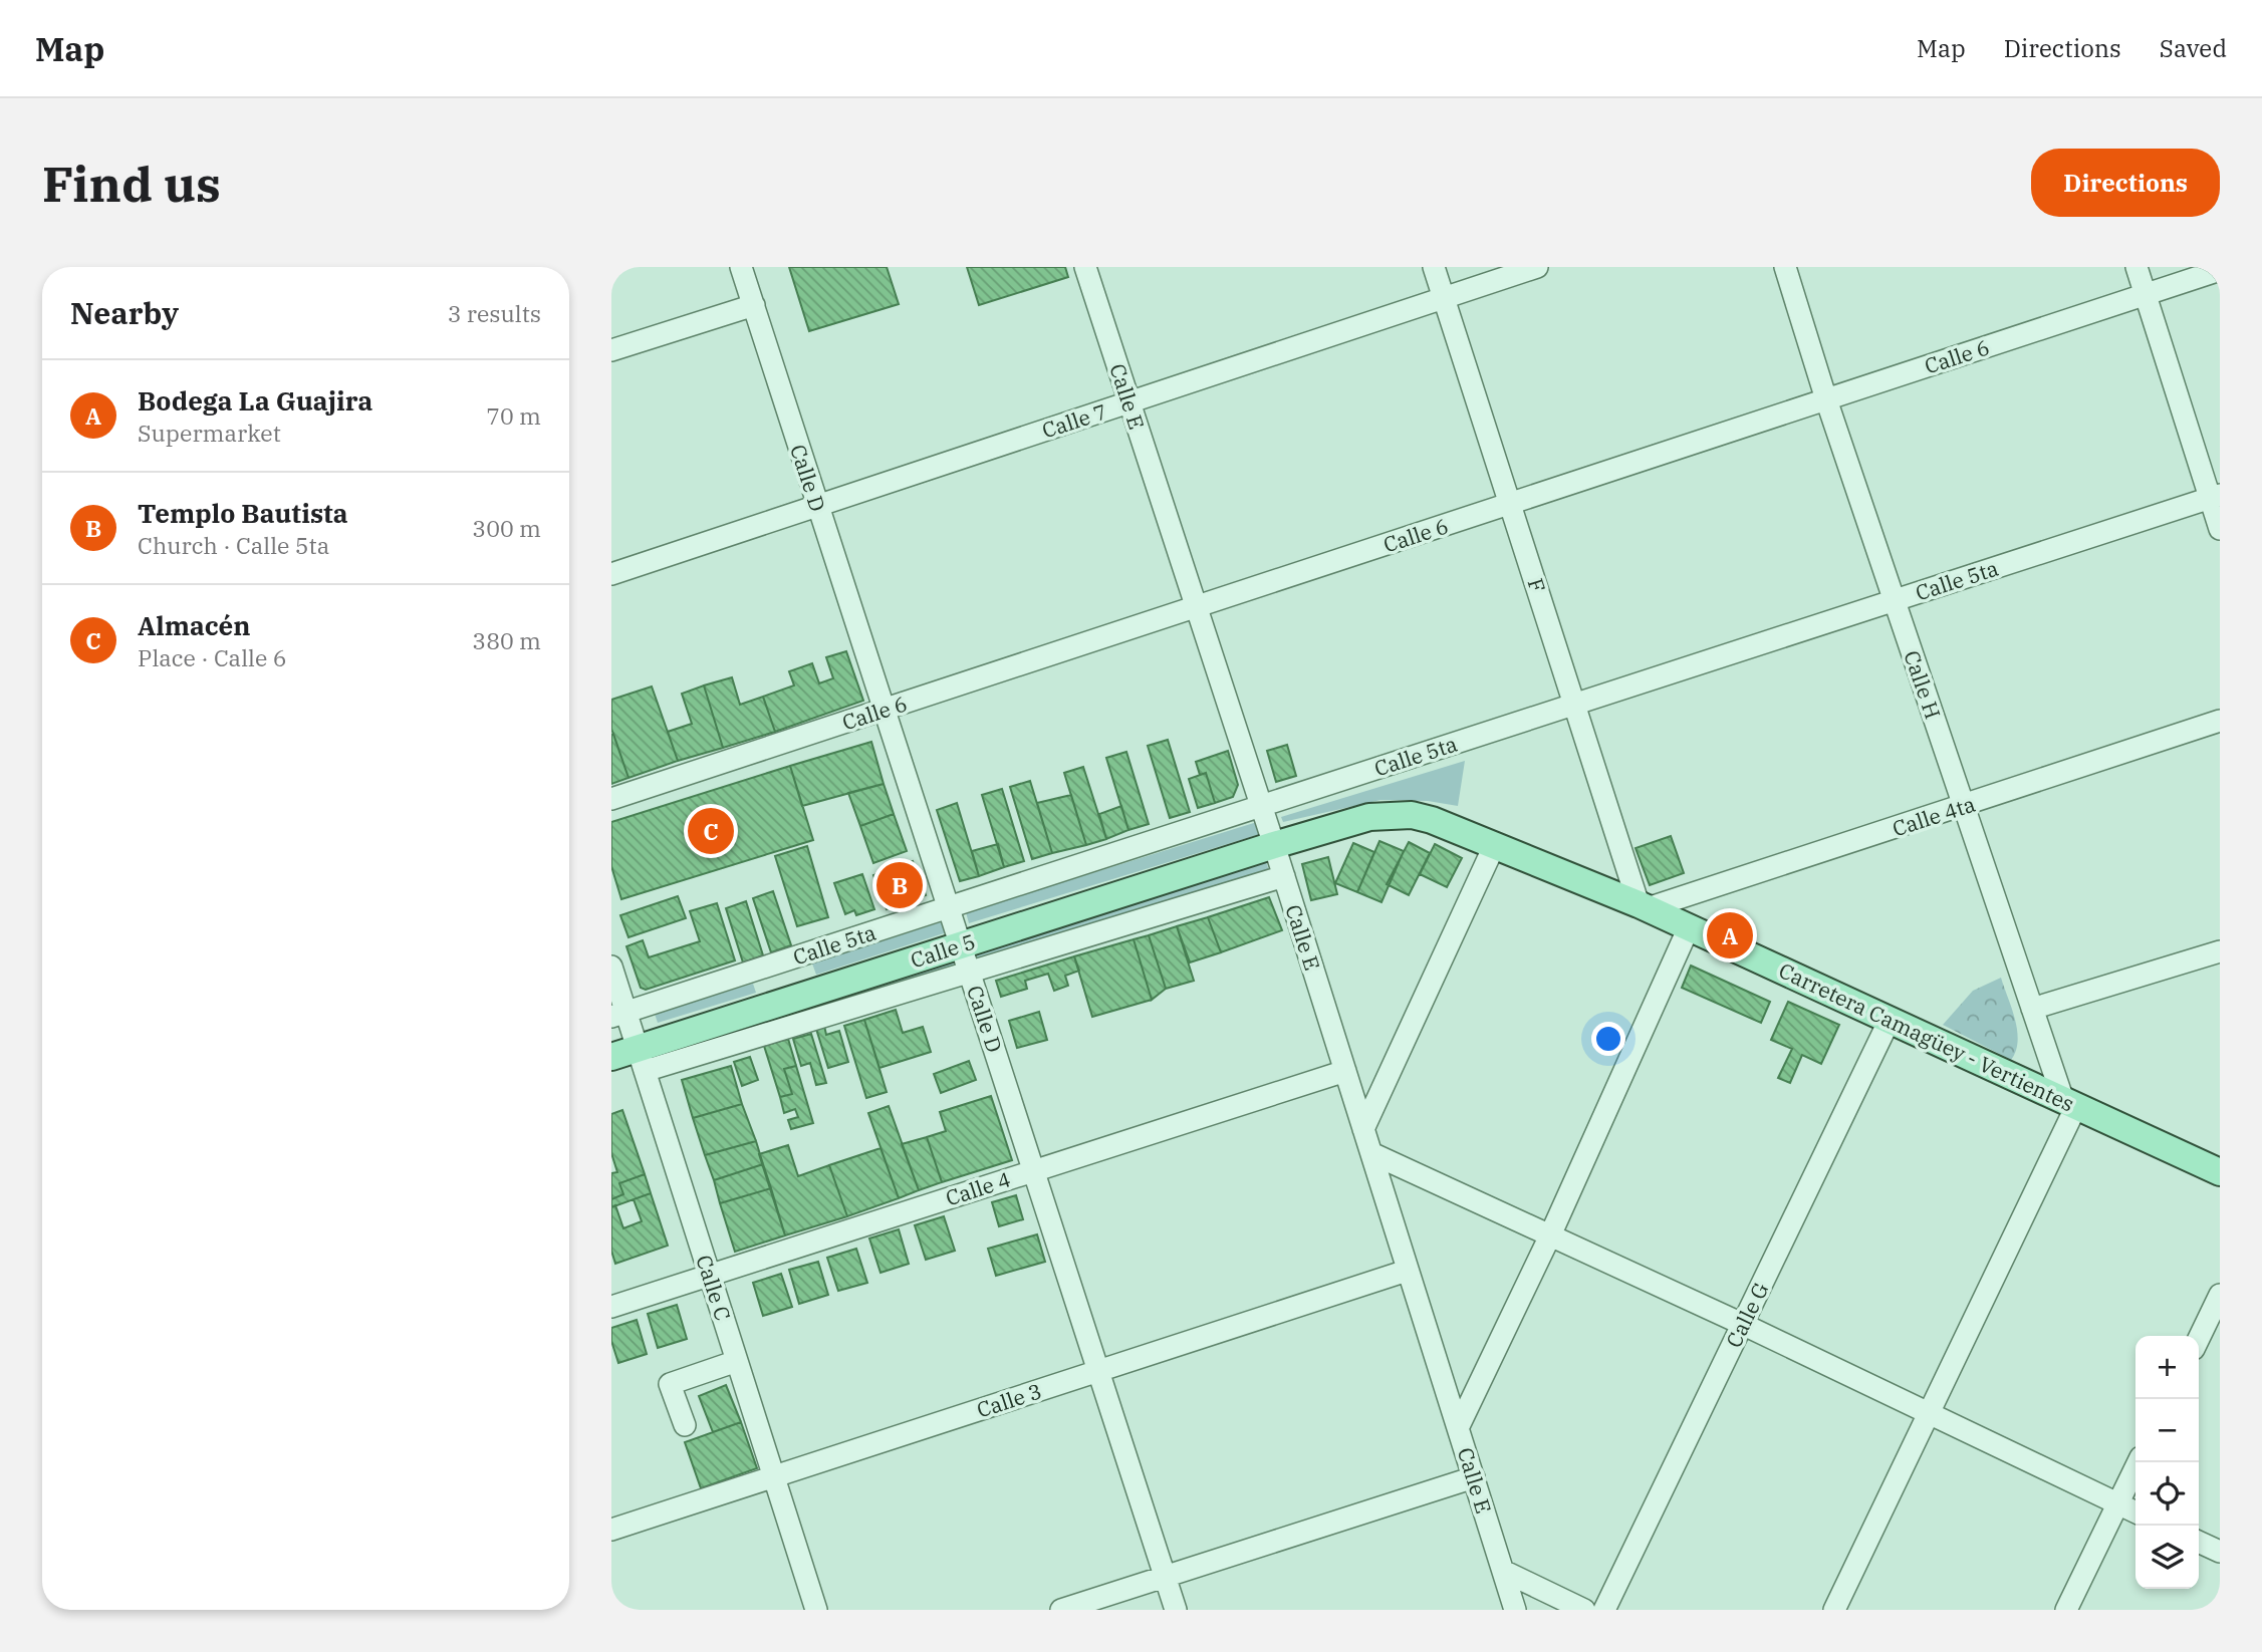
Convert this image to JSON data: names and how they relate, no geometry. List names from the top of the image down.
{
  "streets": {
    "main road": ["Calle 5", "Carretera Camagüey - Vertientes"],
    "street": [
      "Calle 6",
      "Calle E",
      "Calle 7",
      "Calle D",
      "Calle 5ta",
      "F",
      "Calle H",
      "Calle 4ta",
      "Calle 4",
      "Calle C",
      "Calle G",
      "Calle 3"
    ]
  },
  "crossings": [
    ["Calle 6", "Calle E"],
    ["Calle 6", "Calle D"],
    ["Calle 6", "F"],
    ["Calle 6", "Calle H"],
    ["Calle E", "Calle 7"],
    ["Calle E", "Calle 5ta"],
    ["Calle E", "Calle 5"],
    ["Calle E", "Carretera Camagüey - Vertientes"],
    ["Calle E", "Calle 4"],
    ["Calle E", "Calle 3"],
    ["Calle 7", "Calle D"],
    ["Calle 7", "F"],
    ["Calle D", "Calle 5ta"],
    ["Calle D", "Calle 5"],
    ["Calle D", "Calle 4"],
    ["Calle D", "Calle 3"],
    ["Calle 5ta", "F"],
    ["Calle 5ta", "Calle H"],
    ["Calle 5ta", "Calle C"],
    ["F", "Calle 4ta"],
    ["F", "Carretera Camagüey - Vertientes"],
    ["Calle H", "Calle 4ta"],
    ["Calle H", "Carretera Camagüey - Vertientes"],
    ["Calle 4ta", "Carretera Camagüey - Vertientes"],
    ["Calle 5", "Carretera Camagüey - Vertientes"],
    ["Calle 5", "Calle C"],
    ["Carretera Camagüey - Vertientes", "Calle G"],
    ["Calle 4", "Calle C"],
    ["Calle C", "Calle 3"]
  ],
  "page": {
    "header": "Map",
    "nav": ["Map", "Directions", "Saved"],
    "buttons": "Directions",
    "title": "Find us",
    "heading": ["Nearby", "3 results"],
    "list": [
      {
        "mark": "A",
        "name": "Bodega La Guajira",
        "note": "Supermarket",
        "value": "70 m"
      },
      {
        "mark": "B",
        "name": "Templo Bautista",
        "note": "Church · Calle 5ta",
        "value": "300 m"
      },
      {
        "mark": "C",
        "name": "Almacén",
        "note": "Place · Calle 6",
        "value": "380 m"
      }
    ],
    "pins": ["C", "B", "A"],
    "map_buttons": ["+", "−"]
  }
}
